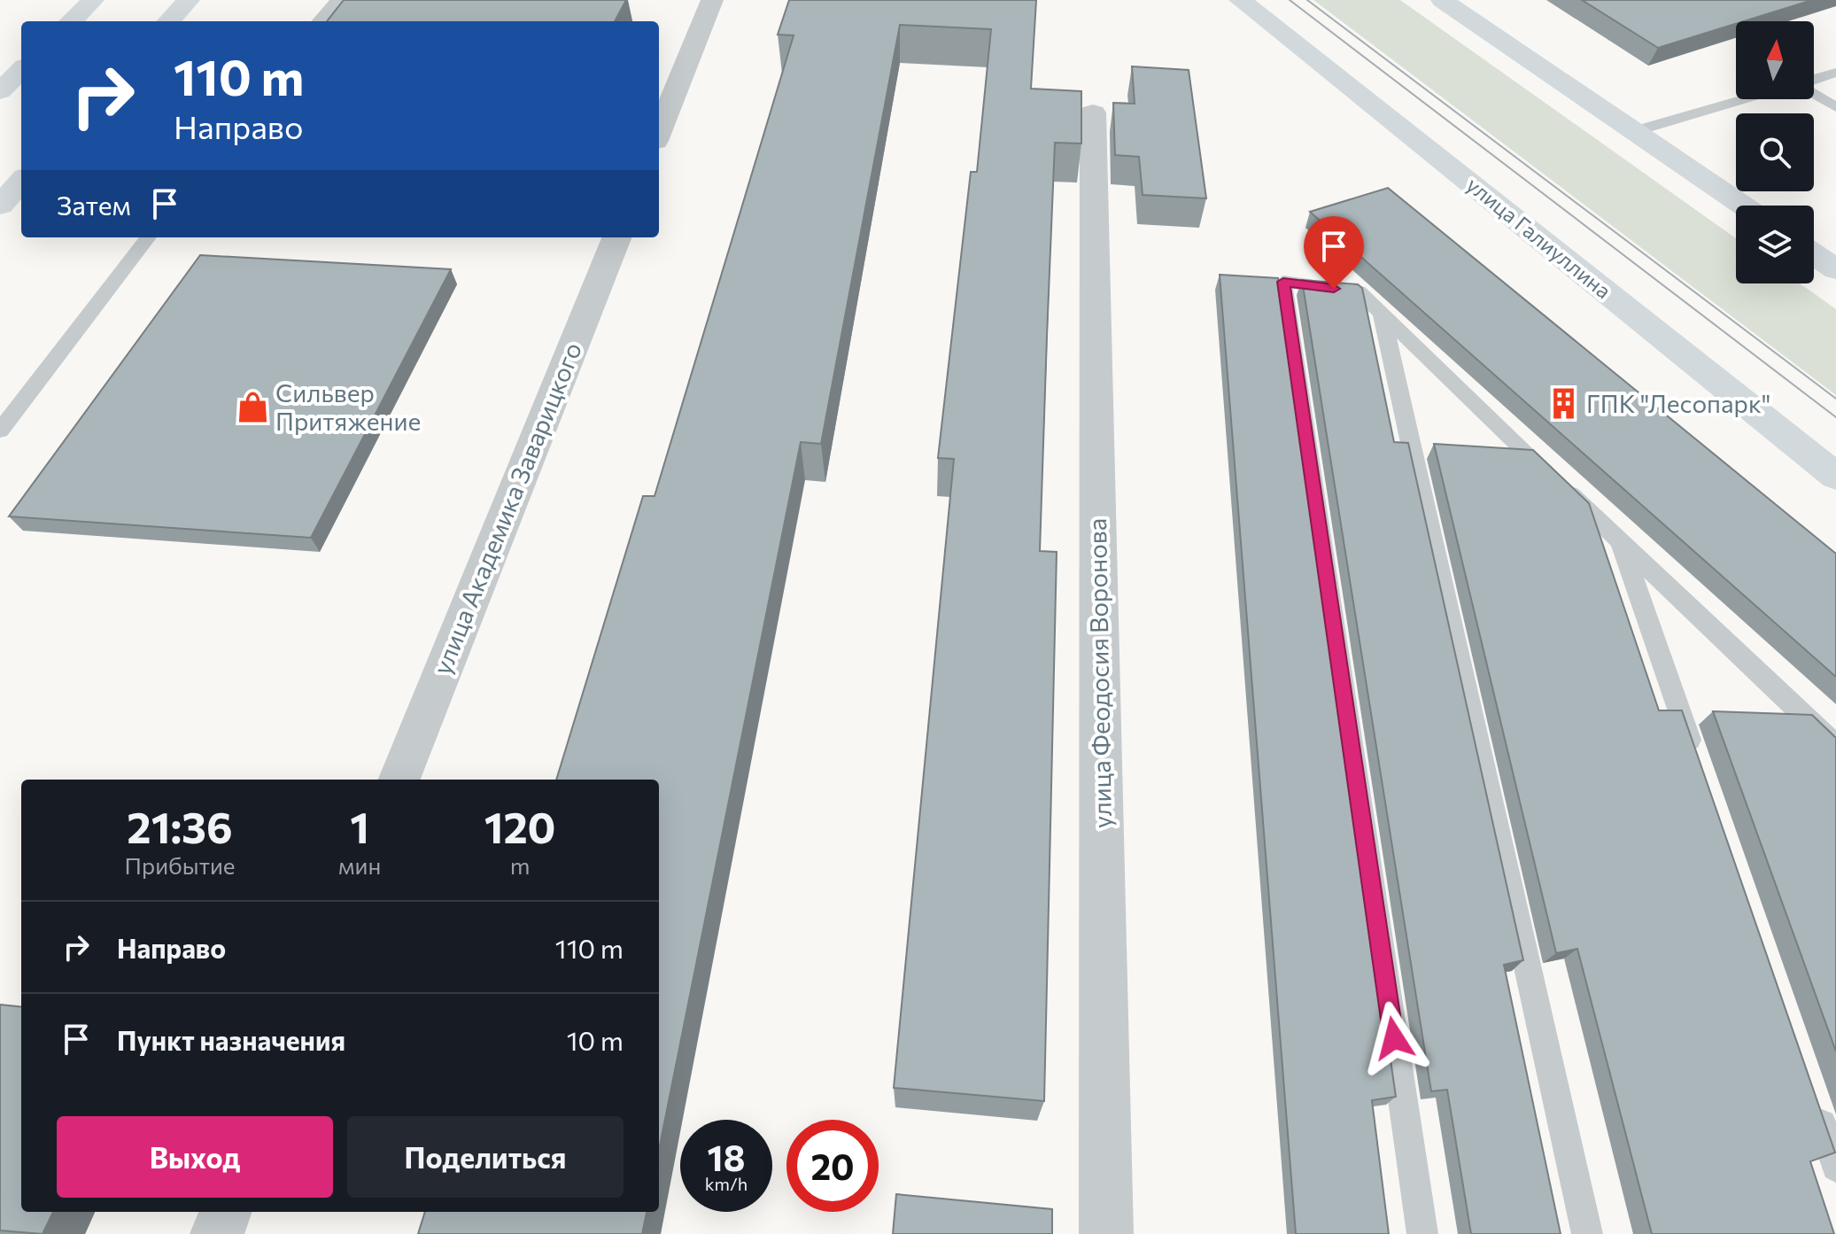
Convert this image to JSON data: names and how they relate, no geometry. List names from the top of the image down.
{
  "streets": {
    "main road": ["улица Галиуллина"],
    "street": ["улица Академика Заварицкого", "улица Феодосия Воронова"]
  },
  "places": {
    "building": ["ГПК \"Лесопарк\""],
    "shop": ["Сильвер Притяжение"]
  },
  "north": "top",
  "page": {
    "turn": ["110 m", "Направо"],
    "then": "Затем",
    "eta": [
      "21:36",
      "Прибытие",
      "1",
      "мин",
      "120",
      "m"
    ],
    "list": [
      {
        "name": "Направо",
        "value": "110 m"
      },
      {
        "name": "Пункт назначения",
        "value": "10 m"
      }
    ],
    "buttons": ["Выход", "Поделиться"],
    "speed": "18 km/h",
    "limit": "20"
  }
}
